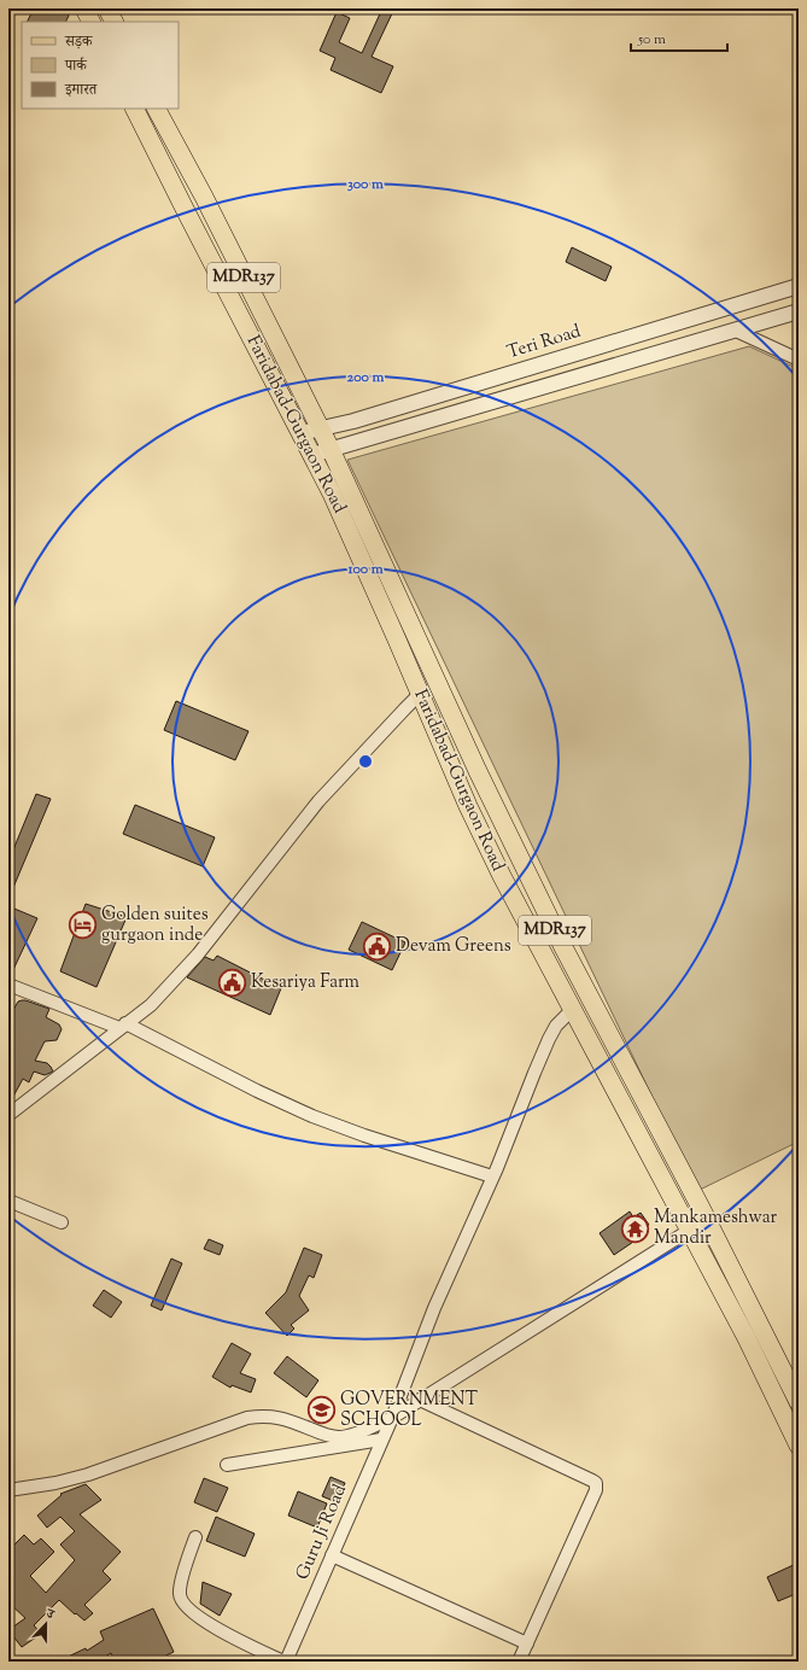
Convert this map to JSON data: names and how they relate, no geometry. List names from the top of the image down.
{
  "streets": {
    "main road": ["MDR137", "Faridabad-Gurgaon Road"],
    "street": ["Teri Road", "Guru Ji Road"]
  },
  "crossings": [
    ["Teri Road", "Faridabad-Gurgaon Road"],
    ["Faridabad-Gurgaon Road", "Guru Ji Road"]
  ],
  "places": {
    "hotel": ["Golden suites gurgaon inde"],
    "public building": ["Devam Greens", "Kesariya Farm"],
    "temple": ["Mankameshwar Mandir"],
    "school or university": ["GOVERNMENT SCHOOL"]
  },
  "legend": ["सड़क", "पार्क", "इमारत"],
  "scale_bar": "50 m",
  "north": "top",
  "rings": ["300 m", "200 m", "100 m"]
}
